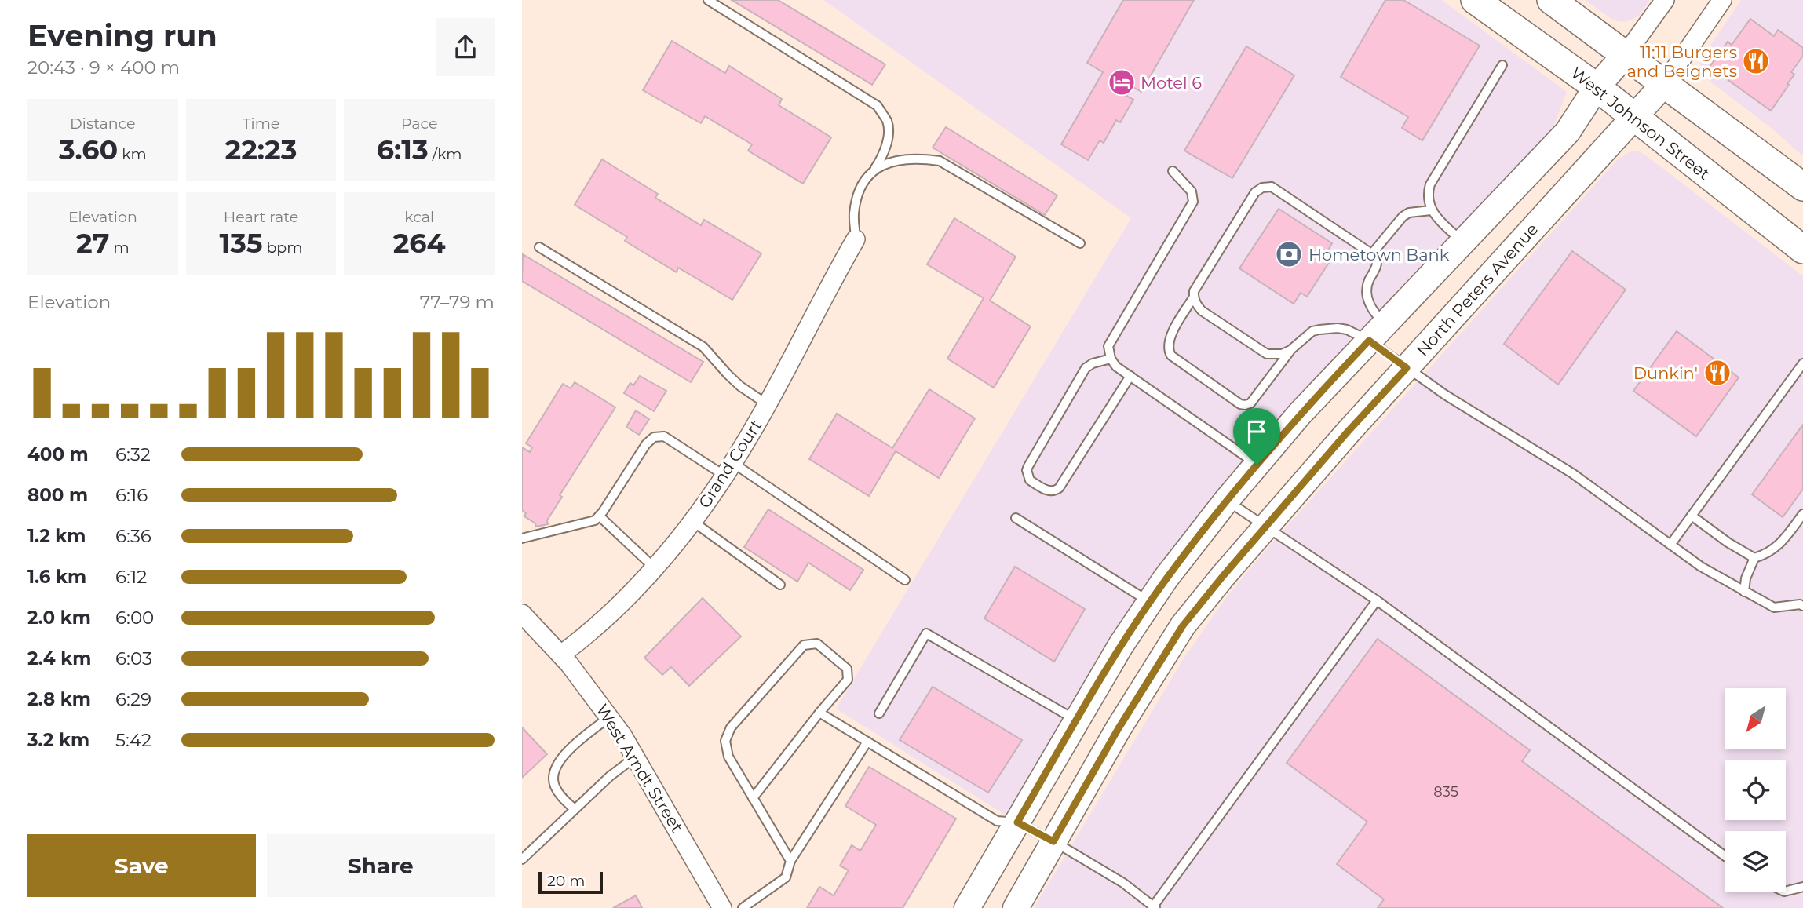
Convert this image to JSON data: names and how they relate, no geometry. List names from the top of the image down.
{
  "streets": {
    "main road": ["West Johnson Street", "North Peters Avenue"],
    "street": ["Grand Court", "West Arndt Street"]
  },
  "crossings": [
    ["West Johnson Street", "North Peters Avenue"],
    ["Grand Court", "West Arndt Street"]
  ],
  "places": {
    "restaurant": ["11:11 Burgers and Beignets", "Dunkin'"],
    "hotel": ["Motel 6"],
    "bank": ["Hometown Bank"]
  },
  "house_numbers": ["835"],
  "scale_bar": "20 m",
  "north": "bottom left",
  "page": {
    "heading": ["Evening run", "20:43 · 9 × 400 m"],
    "stats": [
      ["Distance", "3.60 km"],
      ["Time", "22:23"],
      ["Pace", "6:13 /km"],
      ["Elevation", "27 m"],
      ["Heart rate", "135 bpm"],
      ["kcal", "264"]
    ],
    "chart": ["Elevation", "77–79 m"],
    "list": [
      {
        "name": "400 m",
        "note": "6:32"
      },
      {
        "name": "800 m",
        "note": "6:16"
      },
      {
        "name": "1.2 km",
        "note": "6:36"
      },
      {
        "name": "1.6 km",
        "note": "6:12"
      },
      {
        "name": "2.0 km",
        "note": "6:00"
      },
      {
        "name": "2.4 km",
        "note": "6:03"
      },
      {
        "name": "2.8 km",
        "note": "6:29"
      },
      {
        "name": "3.2 km",
        "note": "5:42"
      }
    ],
    "buttons": ["Save", "Share"],
    "scale": "20 m"
  }
}
